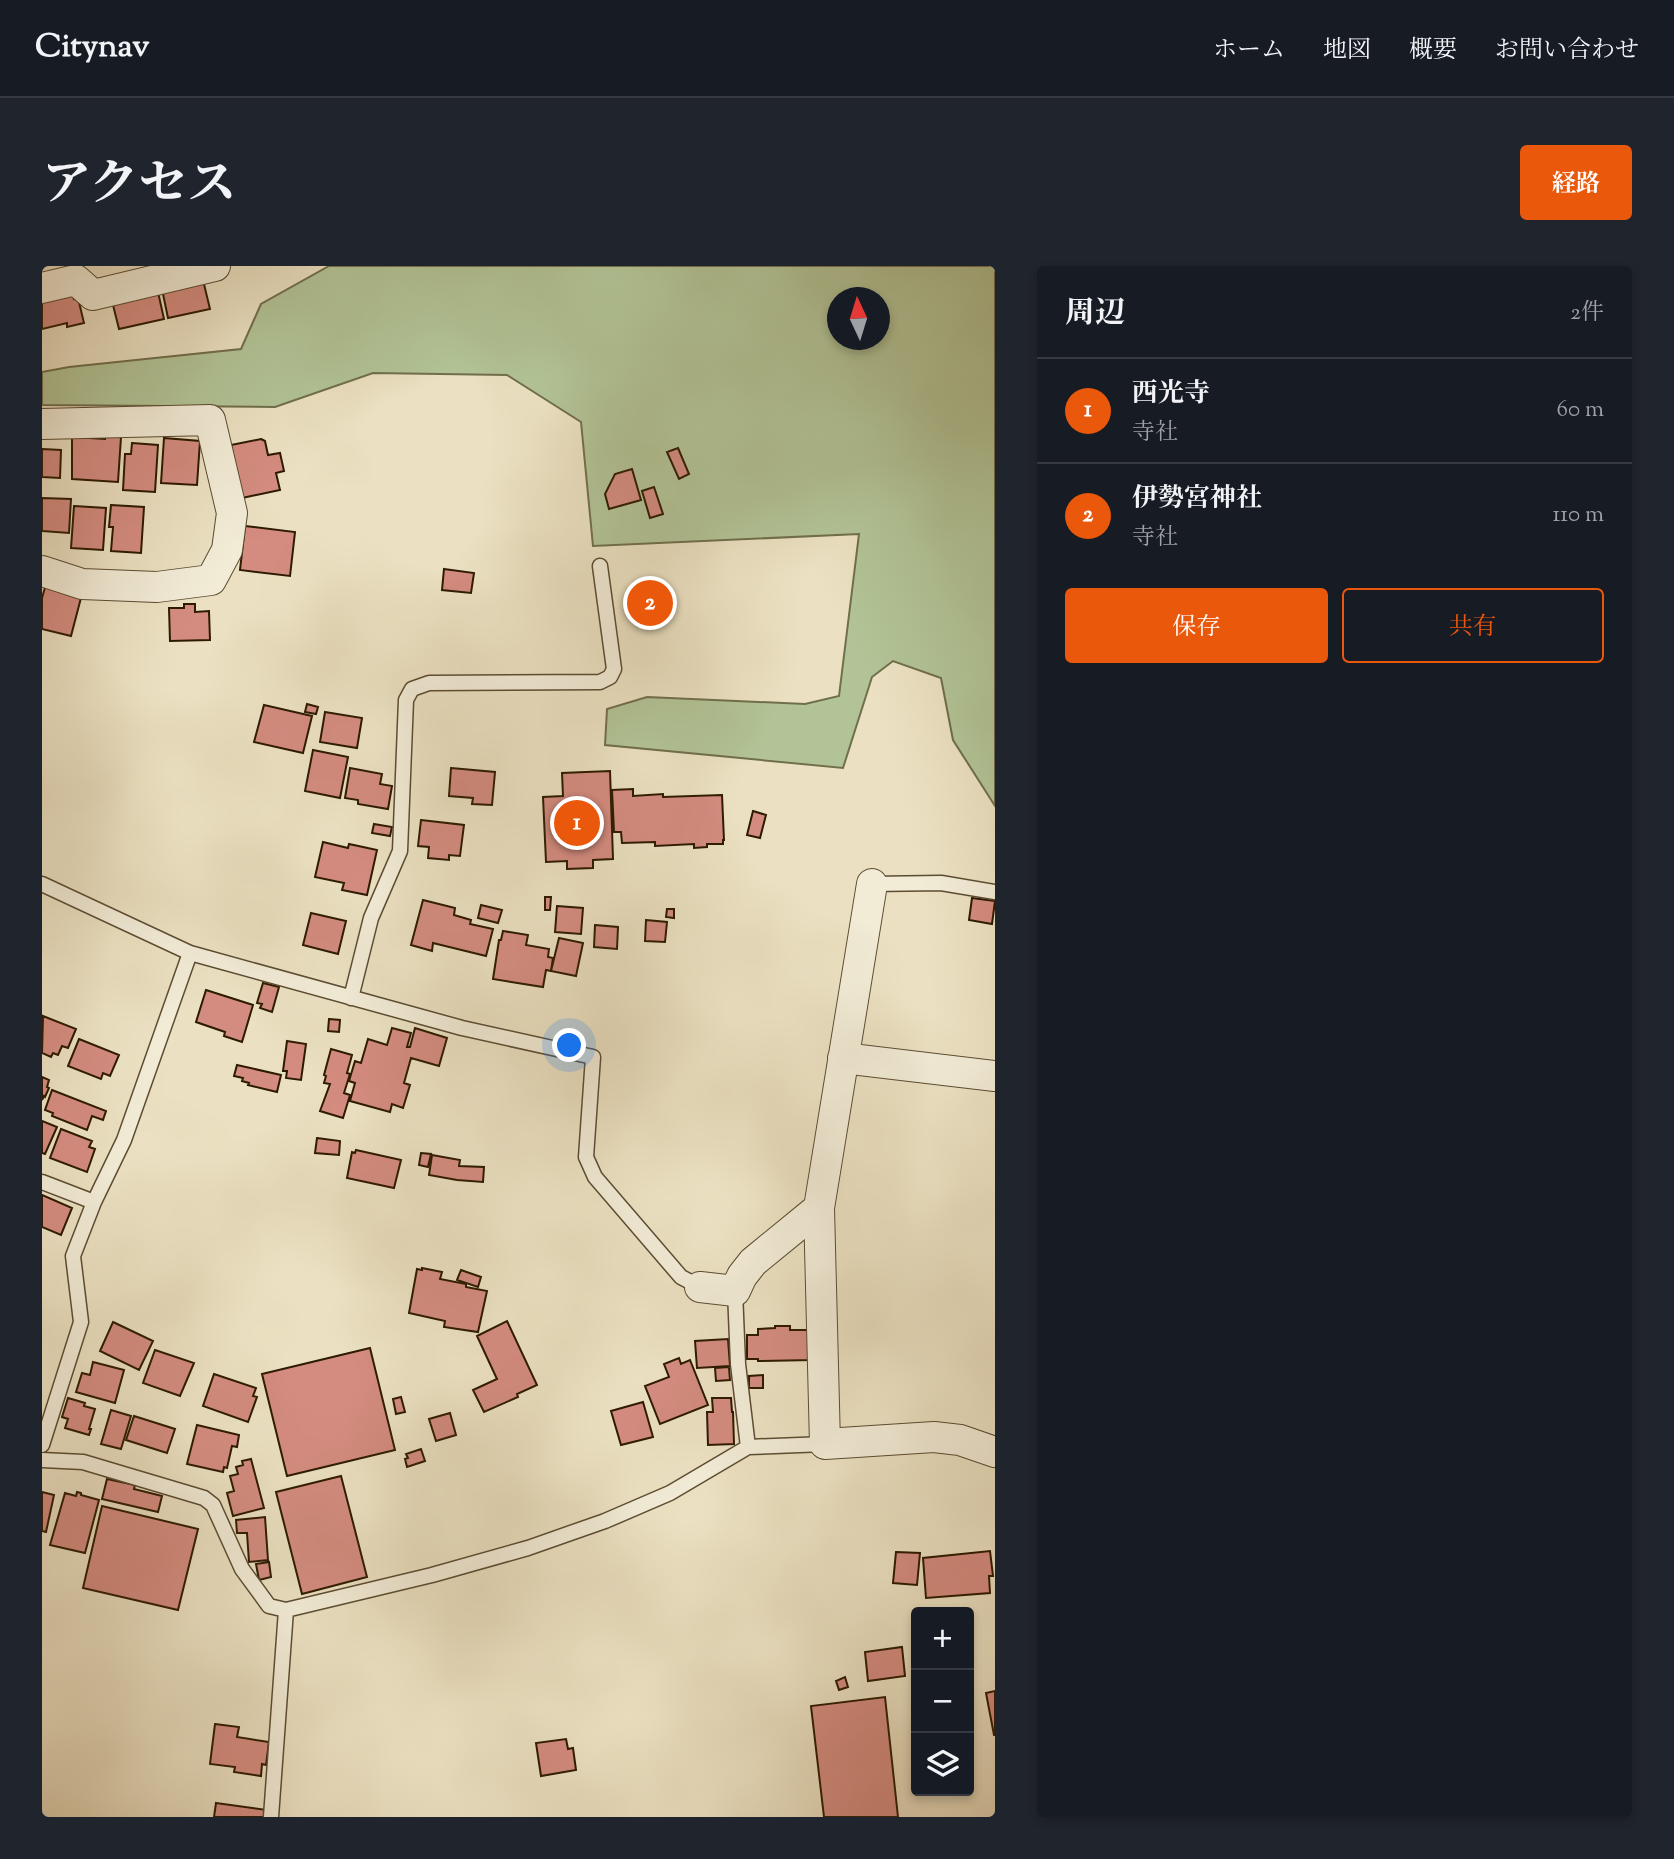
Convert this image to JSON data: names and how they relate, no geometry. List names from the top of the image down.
{
  "north": "top",
  "page": {
    "header": "Citynav",
    "nav": [
      "ホーム",
      "地図",
      "概要",
      "お問い合わせ"
    ],
    "title": "アクセス",
    "buttons": [
      "経路",
      ["保存", "共有"]
    ],
    "heading": ["周辺", "2件"],
    "list": [
      {
        "mark": "1",
        "name": "西光寺",
        "note": "寺社",
        "value": "60 m"
      },
      {
        "mark": "2",
        "name": "伊勢宮神社",
        "note": "寺社",
        "value": "110 m"
      }
    ],
    "pins": ["2", "1"],
    "map_buttons": ["+", "−"]
  }
}
